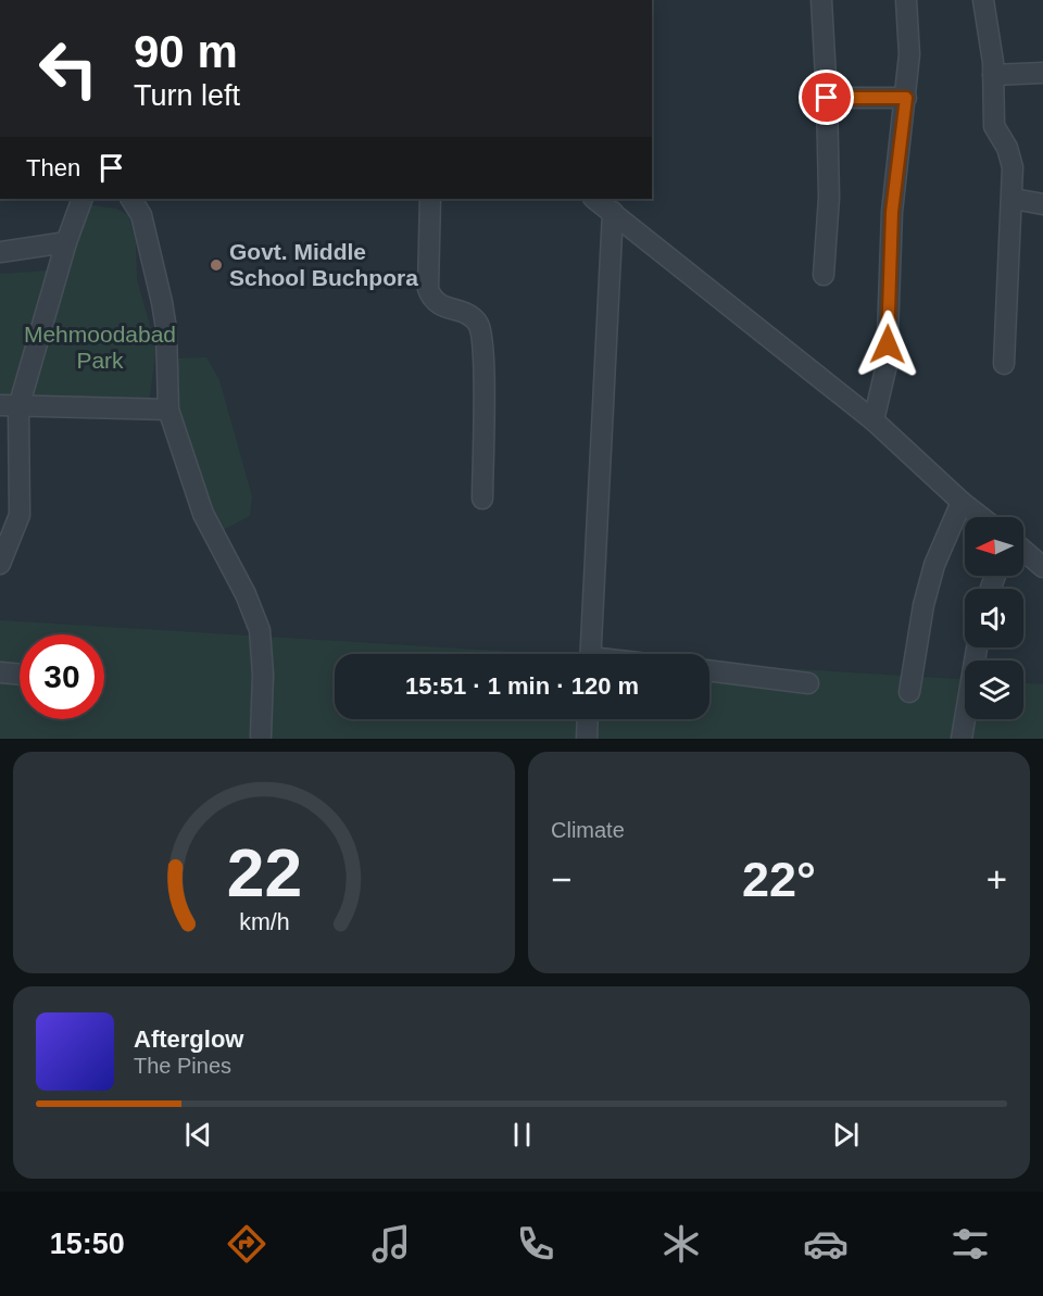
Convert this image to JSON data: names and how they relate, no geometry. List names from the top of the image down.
{
  "parks": ["Mehmoodabad Park"],
  "places": ["Govt. Middle School Buchpora"],
  "north": "left",
  "page": {
    "turn": ["90 m", "Turn left"],
    "then": "Then",
    "limit": "30",
    "trip": "15:51 · 1 min · 120 m",
    "tile": "Climate",
    "heat": ["−", "22°", "+"],
    "song": ["Afterglow", "The Pines"],
    "tabs": "15:50",
    "gauge": ["22", "km/h"]
  }
}
